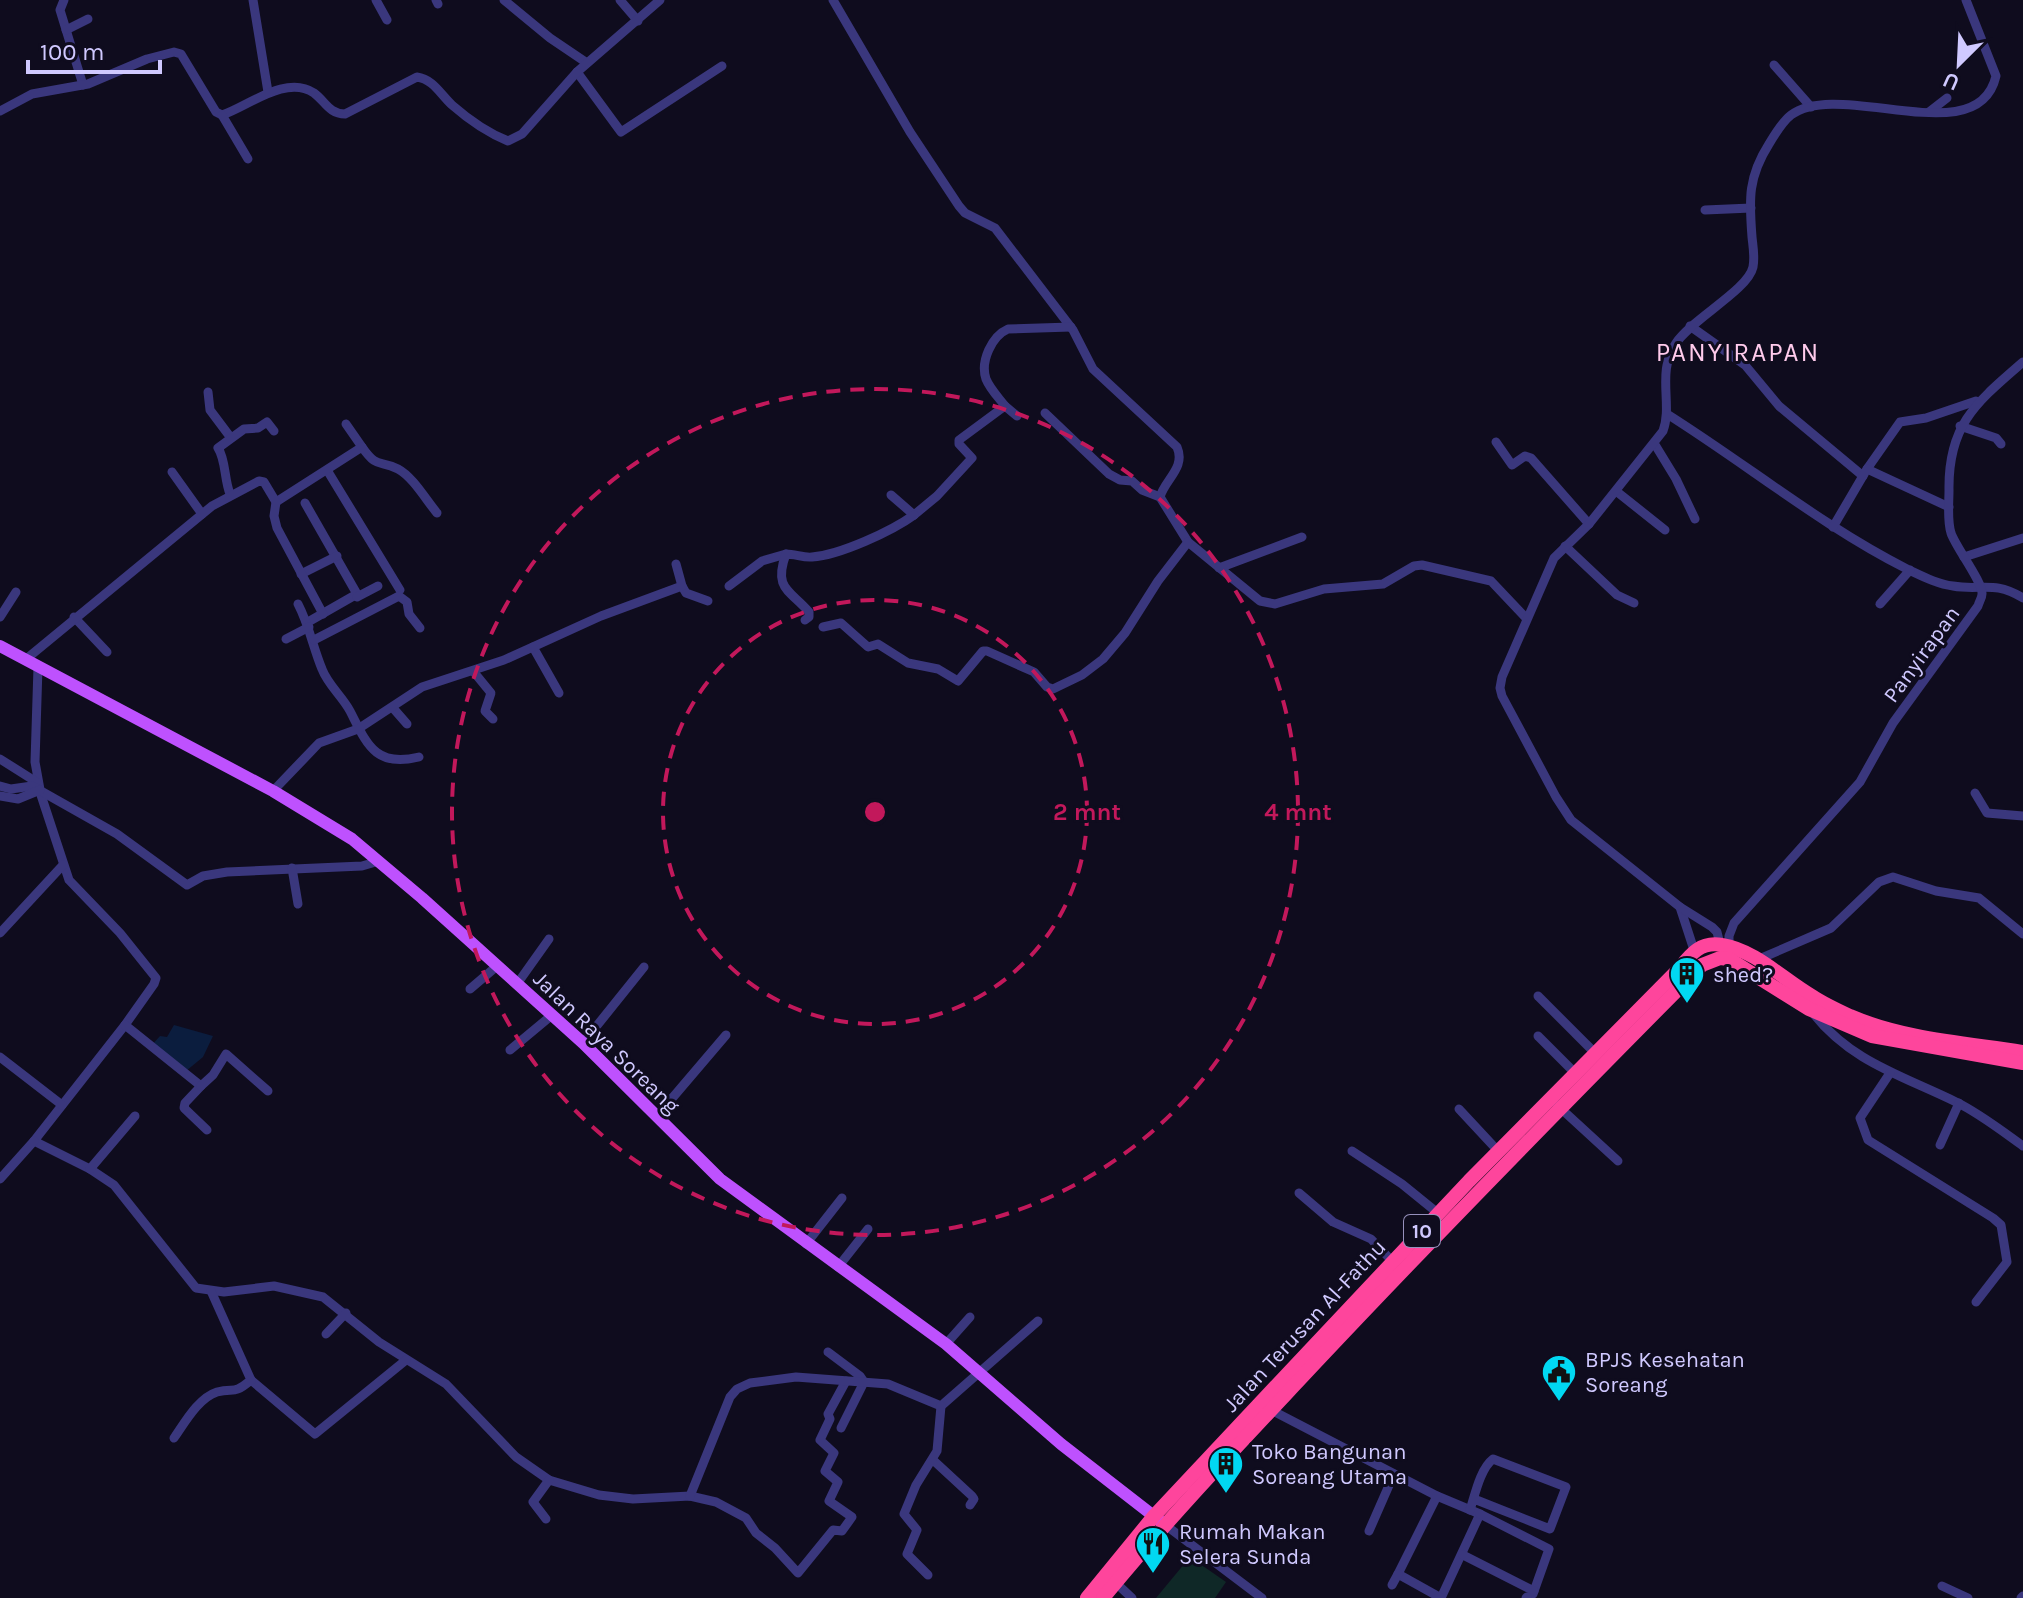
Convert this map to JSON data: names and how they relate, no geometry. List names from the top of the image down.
{
  "streets": {
    "highway": ["10", "Jalan Terusan Al-Fathu"],
    "main road": ["Jalan Raya Soreang"],
    "street": ["Panyirapan"]
  },
  "crossings": [
    ["Panyirapan", "10"],
    ["Jalan Raya Soreang", "Jalan Terusan Al-Fathu"],
    ["10", "Jalan Terusan Al-Fathu"]
  ],
  "districts": ["PANYIRAPAN"],
  "places": {
    "building": ["shed?", "Toko Bangunan Soreang Utama"],
    "public building": ["BPJS Kesehatan Soreang"],
    "restaurant": ["Rumah Makan Selera Sunda"]
  },
  "scale_bar": "100 m",
  "north": "bottom left",
  "rings": ["2 mnt", "4 mnt"]
}
